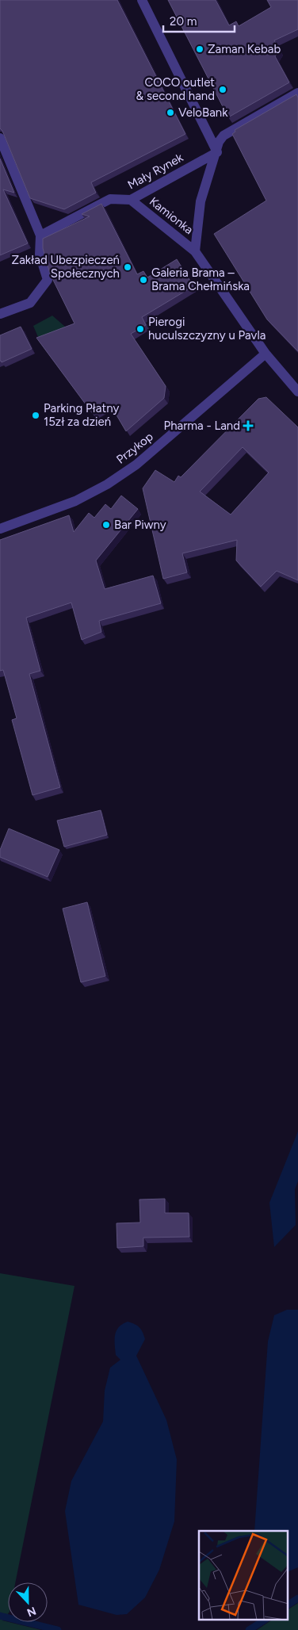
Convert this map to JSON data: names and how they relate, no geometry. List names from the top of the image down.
{
  "streets": {
    "street": ["Mały Rynek", "Kamionka", "Przykop"]
  },
  "crossings": [
    ["Mały Rynek", "Kamionka"],
    ["Kamionka", "Przykop"]
  ],
  "places": {
    "other": [
      "Zaman Kebab",
      "COCO outlet & second hand",
      "VeloBank",
      "Zakład Ubezpieczeń Społecznych",
      "Galeria Brama – Brama Chełmińska",
      "Pierogi huculszczyzny u Pavla",
      "Parking Płatny 15zł za dzień",
      "Bar Piwny"
    ],
    "health": ["Pharma - Land"]
  },
  "scale_bar": "20 m",
  "north": "bottom"
}
